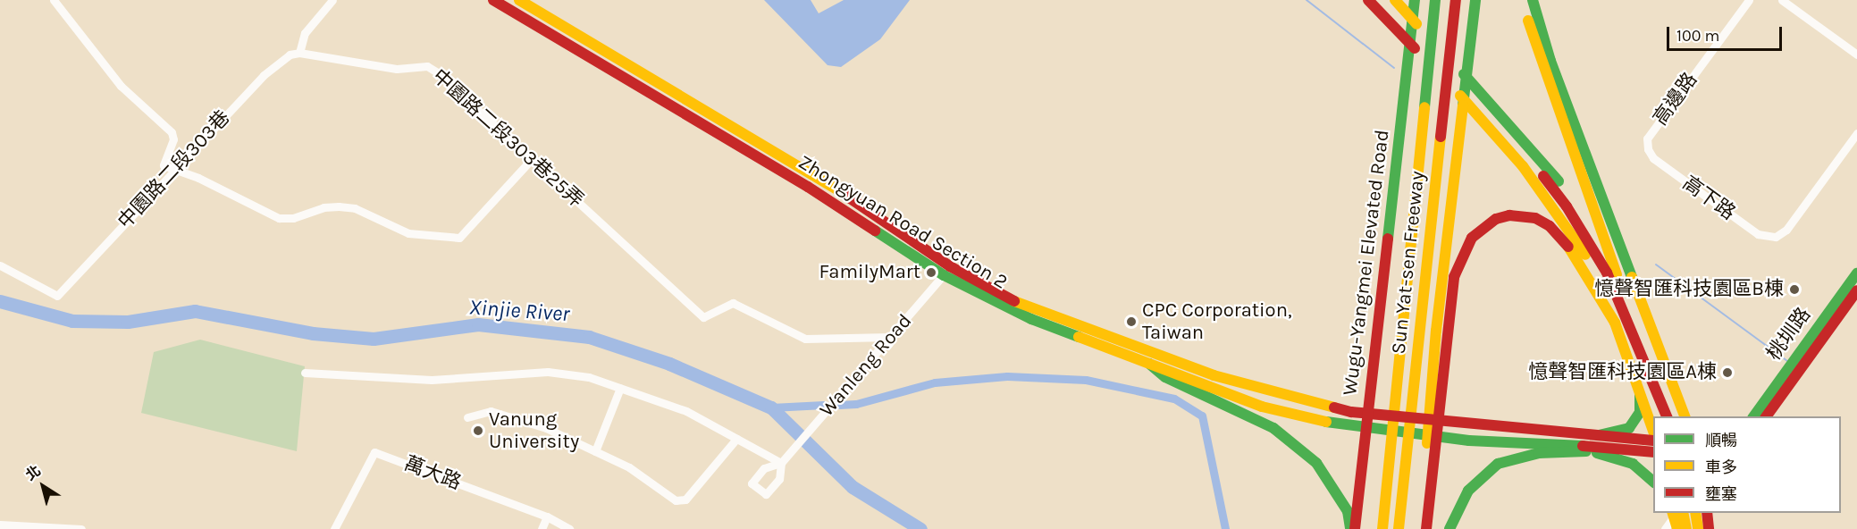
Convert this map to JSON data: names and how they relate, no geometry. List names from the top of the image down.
{
  "streets": {
    "main road": [
      "Zhongyuan Road Section 2",
      "Wugu-Yangmei Elevated Road",
      "Sun Yat-sen Freeway",
      "桃圳路"
    ],
    "street": [
      "高邊路",
      "中園路二段303巷25弄",
      "中園路二段303巷",
      "高下路",
      "Wanleng Road",
      "萬大路"
    ]
  },
  "crossings": [
    ["高邊路", "高下路"],
    ["中園路二段303巷25弄", "中園路二段303巷"],
    ["中園路二段303巷25弄", "Wanleng Road"],
    ["Zhongyuan Road Section 2", "Wanleng Road"]
  ],
  "water": ["Xinjie River"],
  "places": [
    "FamilyMart",
    "憶聲智匯科技園區B棟",
    "CPC Corporation, Taiwan",
    "憶聲智匯科技園區A棟",
    "Vanung University"
  ],
  "legend": ["順暢", "車多", "壅塞"],
  "scale_bar": "100 m",
  "north": "top left"
}
